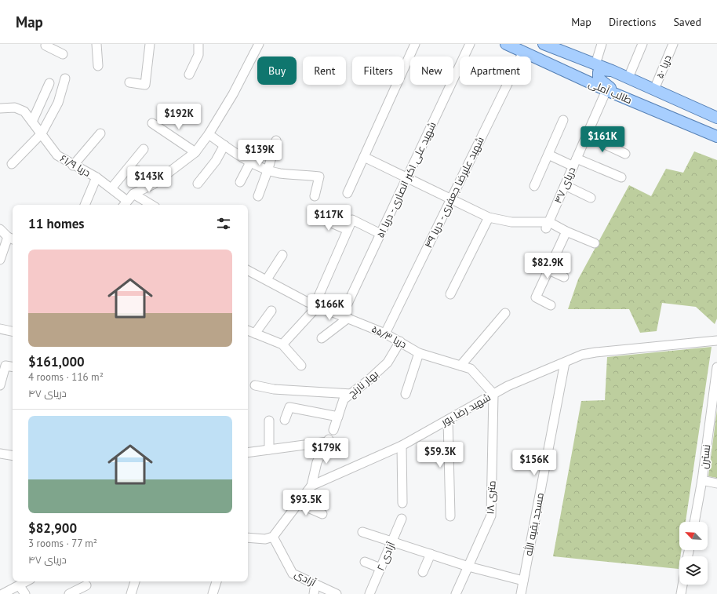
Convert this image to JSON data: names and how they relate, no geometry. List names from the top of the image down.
{
  "streets": {
    "main road": ["طالب آملی"],
    "street": [
      "دریا ۵۰",
      "دریا ۶۱/۹",
      "شهید علی اکبر انصاری - دریا ۵۱",
      "دریای ۴۷",
      "شهید علیرضا جعفری - دریا ۴۹",
      "دریا ۵۵/۳",
      "بهار نارنج",
      "شهید رضا پور",
      "نسترن",
      "۱۸ متری",
      "مسجد بقیه الله",
      "آزادی ۲",
      "آزادی"
    ]
  },
  "crossings": [
    ["دریا ۵۰", "طالب آملی"],
    ["طالب آملی", "دریای ۴۷"],
    ["طالب آملی", "شهید علیرضا جعفری - دریا ۴۹"],
    ["شهید علی اکبر انصاری - دریا ۵۱", "دریا ۵۵/۳"],
    ["شهید علیرضا جعفری - دریا ۴۹", "دریا ۵۵/۳"],
    ["دریا ۵۵/۳", "بهار نارنج"],
    ["دریا ۵۵/۳", "شهید رضا پور"],
    ["دریا ۵۵/۳", "۱۸ متری"],
    ["شهید رضا پور", "۱۸ متری"],
    ["شهید رضا پور", "مسجد بقیه الله"],
    ["شهید رضا پور", "آزادی"]
  ],
  "north": "top left",
  "page": {
    "header": "Map",
    "nav": ["Map", "Directions", "Saved"],
    "chip": [
      "Buy",
      "Rent",
      "Filters",
      "New",
      "Apartment"
    ],
    "price": [
      "$192K",
      "$161K",
      "$139K",
      "$143K",
      "$117K",
      "$82.9K",
      "$166K",
      "$179K",
      "$59.3K",
      "$156K",
      "$93.5K"
    ],
    "heading": "11 homes",
    "list": [
      {
        "name": "$161,000",
        "note": "4 rooms · 116 m² · دریای ۴۷"
      },
      {
        "name": "$82,900",
        "note": "3 rooms · 77 m² · دریای ۴۷"
      }
    ]
  }
}
